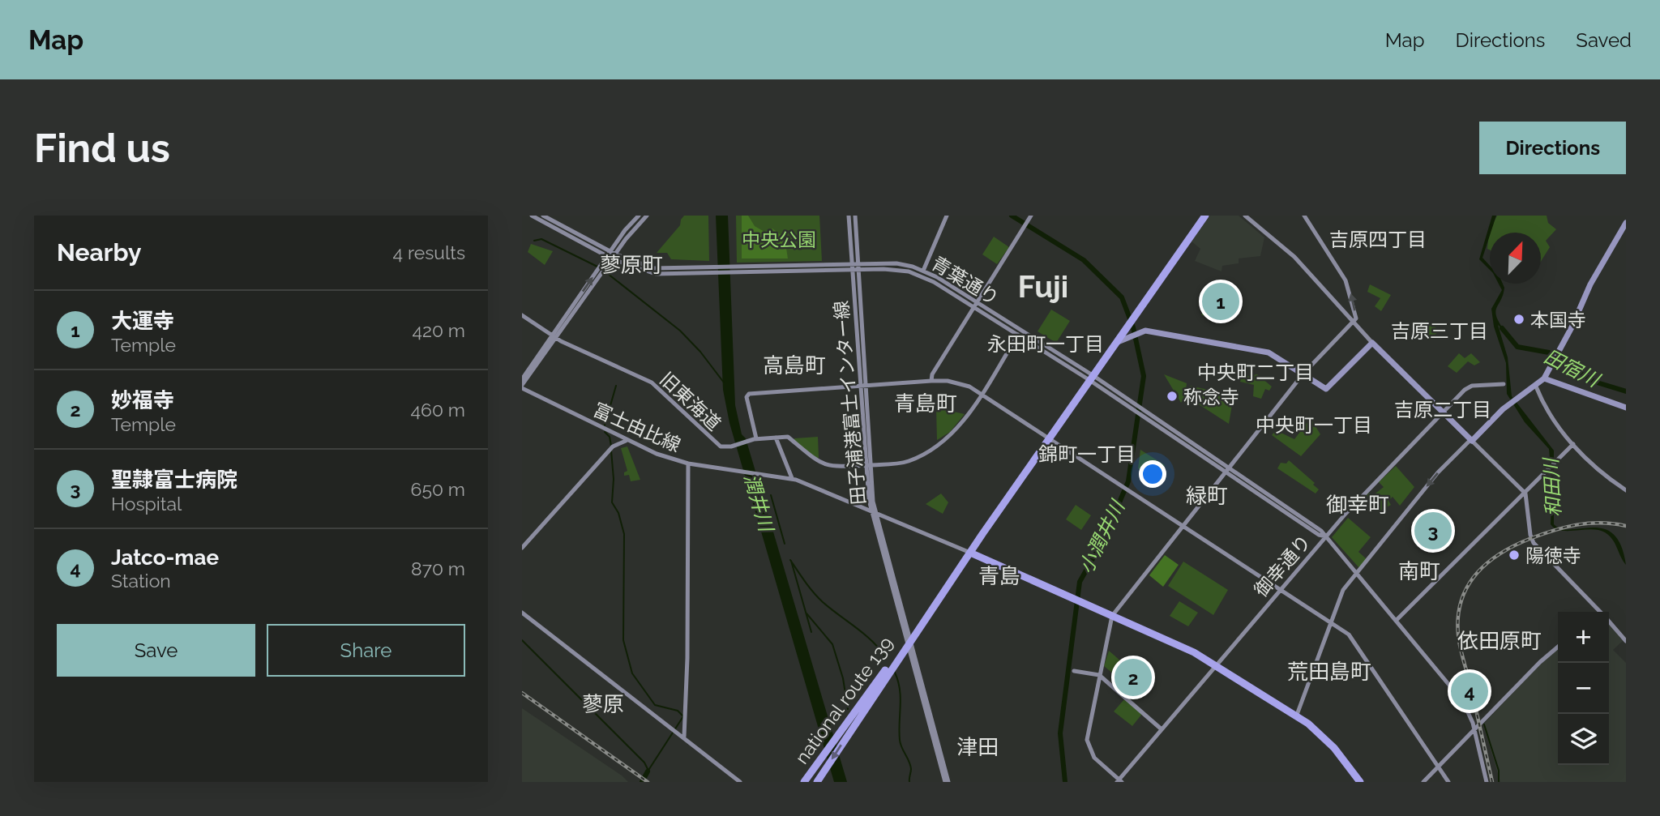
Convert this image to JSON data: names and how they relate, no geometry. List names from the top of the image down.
{
  "streets": {
    "highway": ["national route 139"],
    "street": [
      "青葉通り",
      "旧東海道",
      "田子浦港富士インター線",
      "富士由比線",
      "御幸通り"
    ]
  },
  "crossings": [
    ["青葉通り", "田子浦港富士インター線"],
    ["青葉通り", "national route 139"],
    ["田子浦港富士インター線", "富士由比線"],
    ["田子浦港富士インター線", "national route 139"],
    ["富士由比線", "national route 139"]
  ],
  "districts": [
    "吉原四丁目",
    "蓼原町",
    "Fuji",
    "吉原三丁目",
    "永田町一丁目",
    "高島町",
    "中央町二丁目",
    "青島町",
    "吉原二丁目",
    "中央町一丁目",
    "錦町一丁目",
    "緑町",
    "御幸町",
    "南町",
    "青島",
    "依田原町",
    "荒田島町",
    "蓼原",
    "津田"
  ],
  "water": [
    "田宿川",
    "和田川",
    "潤井川",
    "小潤井川"
  ],
  "parks": ["中央公園"],
  "places": ["本国寺", "称念寺", "陽徳寺"],
  "north": "top right",
  "page": {
    "header": "Map",
    "nav": ["Map", "Directions", "Saved"],
    "buttons": [
      "Directions",
      ["Save", "Share"]
    ],
    "title": "Find us",
    "heading": ["Nearby", "4 results"],
    "pins": [
      "1",
      "3",
      "2",
      "4"
    ],
    "list": [
      {
        "mark": "1",
        "name": "大運寺",
        "note": "Temple",
        "value": "420 m"
      },
      {
        "mark": "2",
        "name": "妙福寺",
        "note": "Temple",
        "value": "460 m"
      },
      {
        "mark": "3",
        "name": "聖隷富士病院",
        "note": "Hospital",
        "value": "650 m"
      },
      {
        "mark": "4",
        "name": "Jatco-mae",
        "note": "Station",
        "value": "870 m"
      }
    ],
    "map_buttons": ["+", "−"]
  }
}
